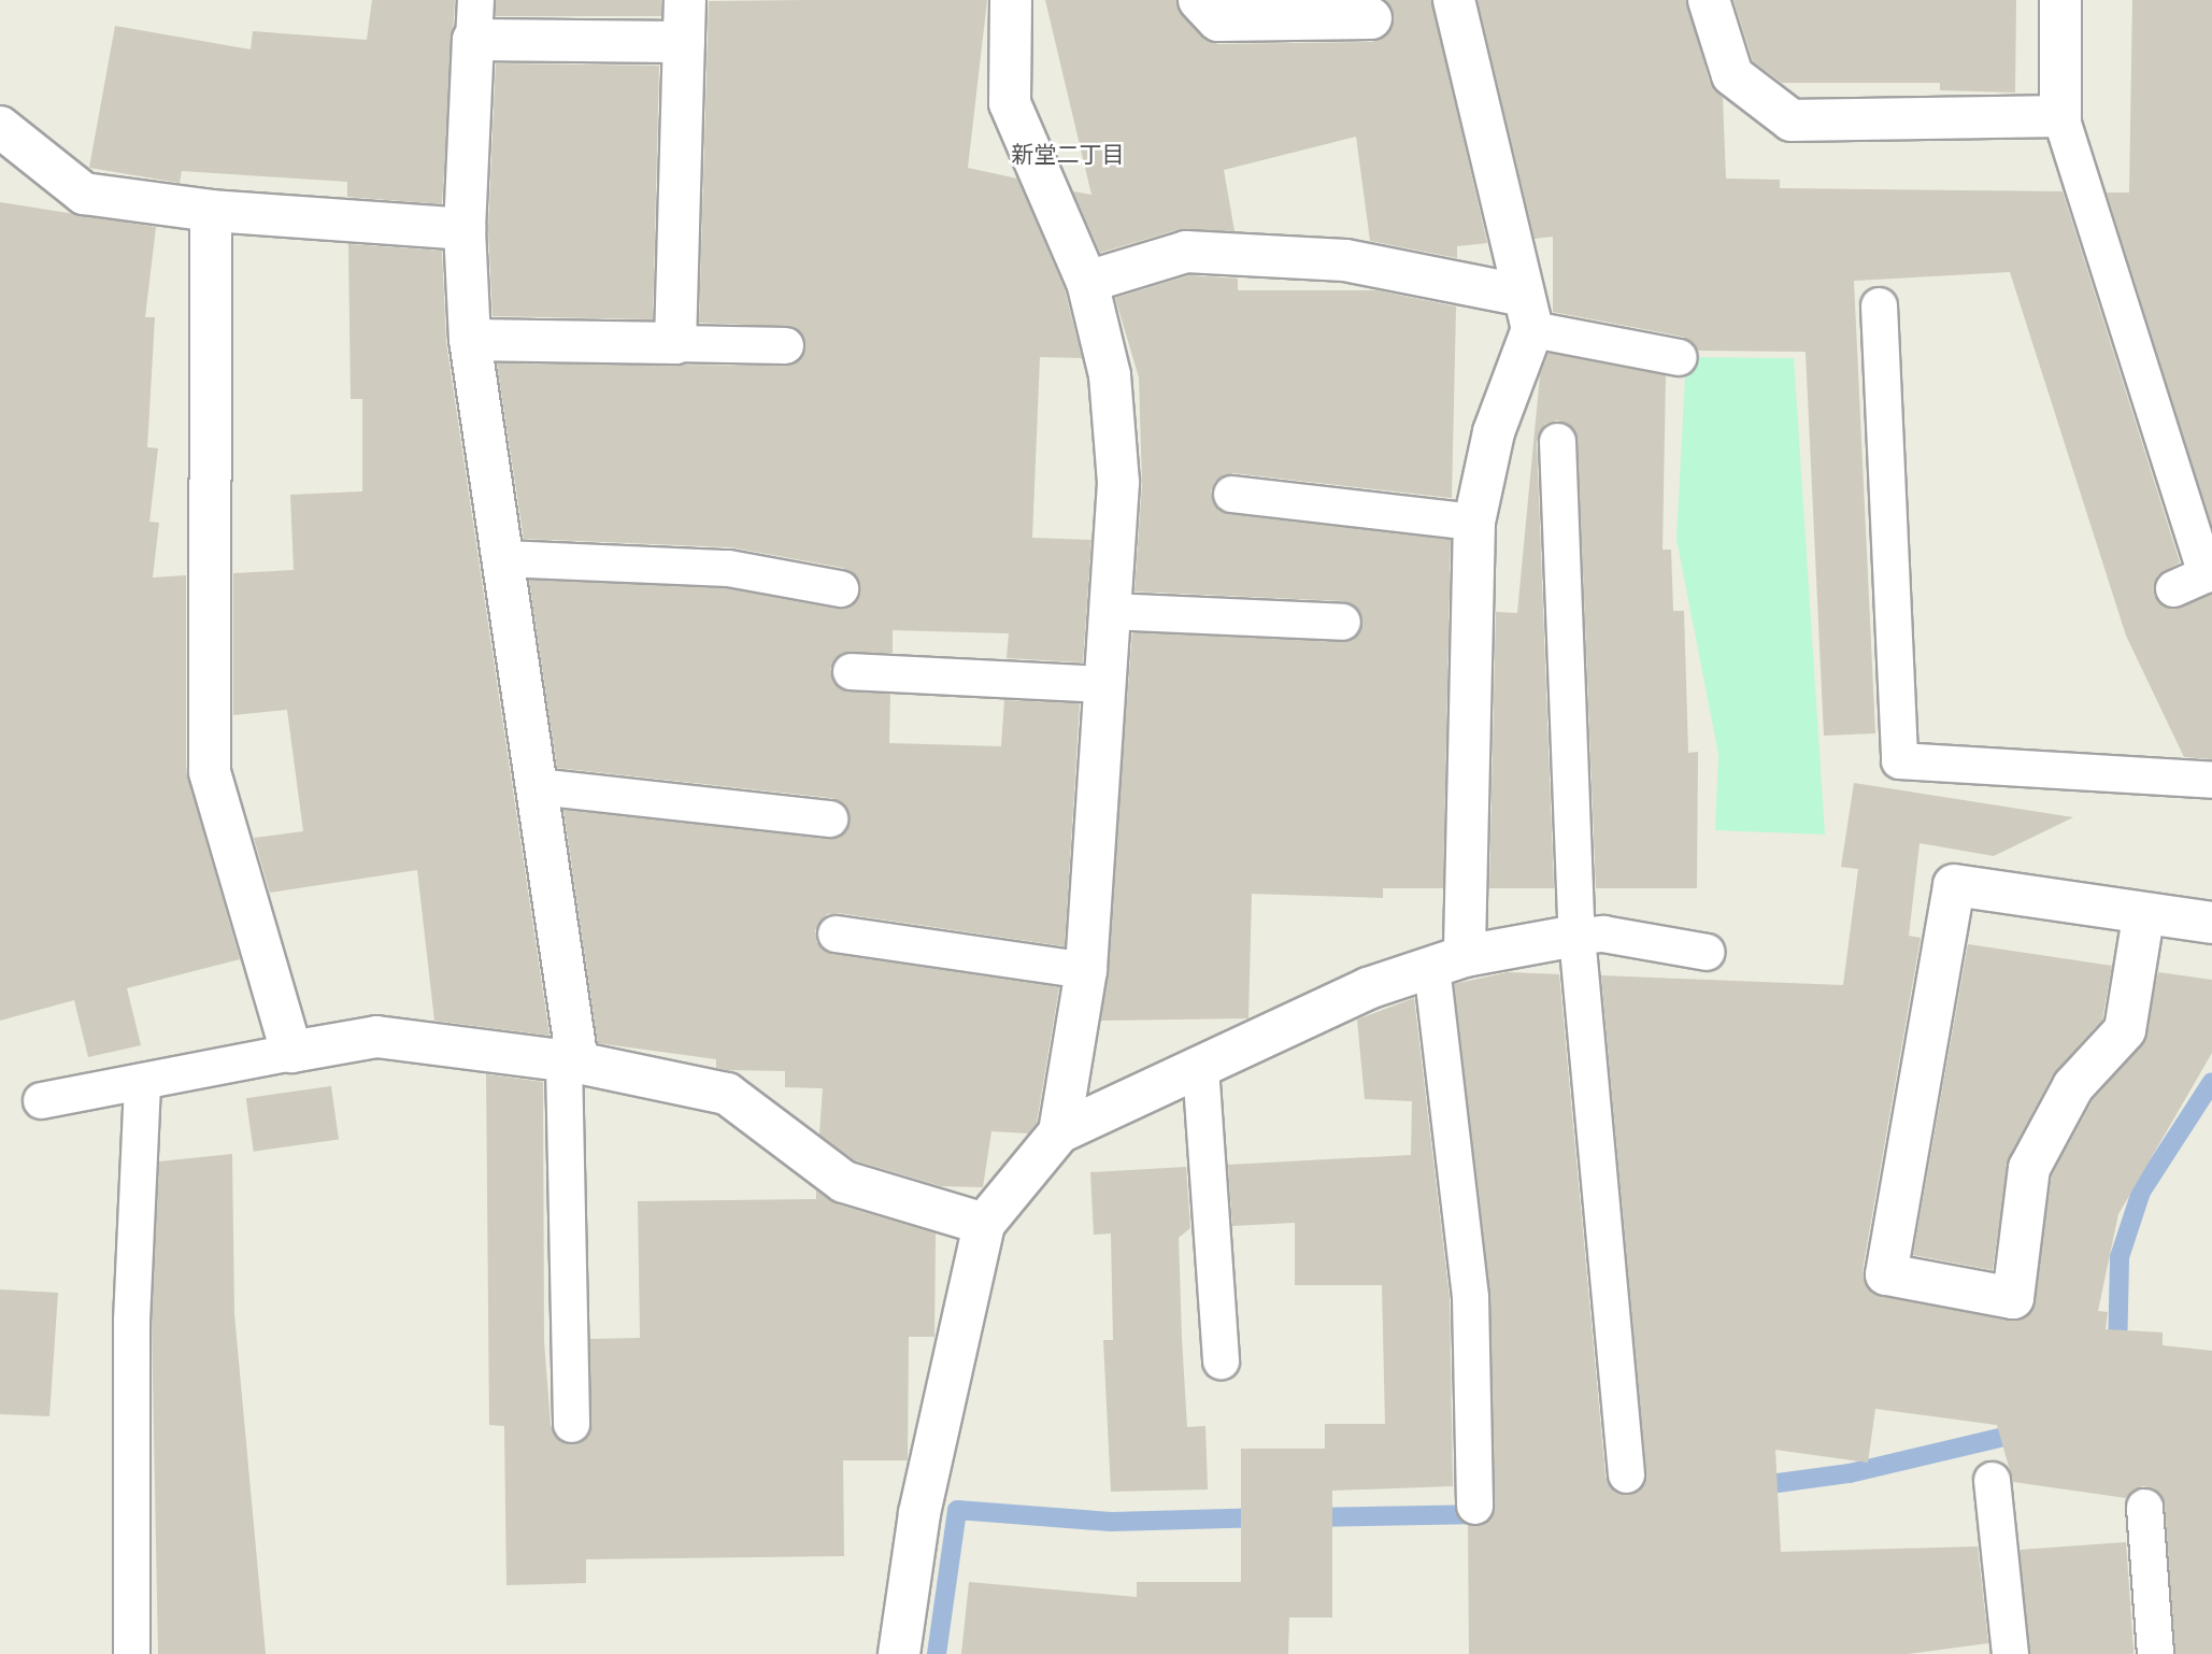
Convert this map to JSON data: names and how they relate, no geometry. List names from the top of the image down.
{
  "districts": ["新堂二丁目"]
}
